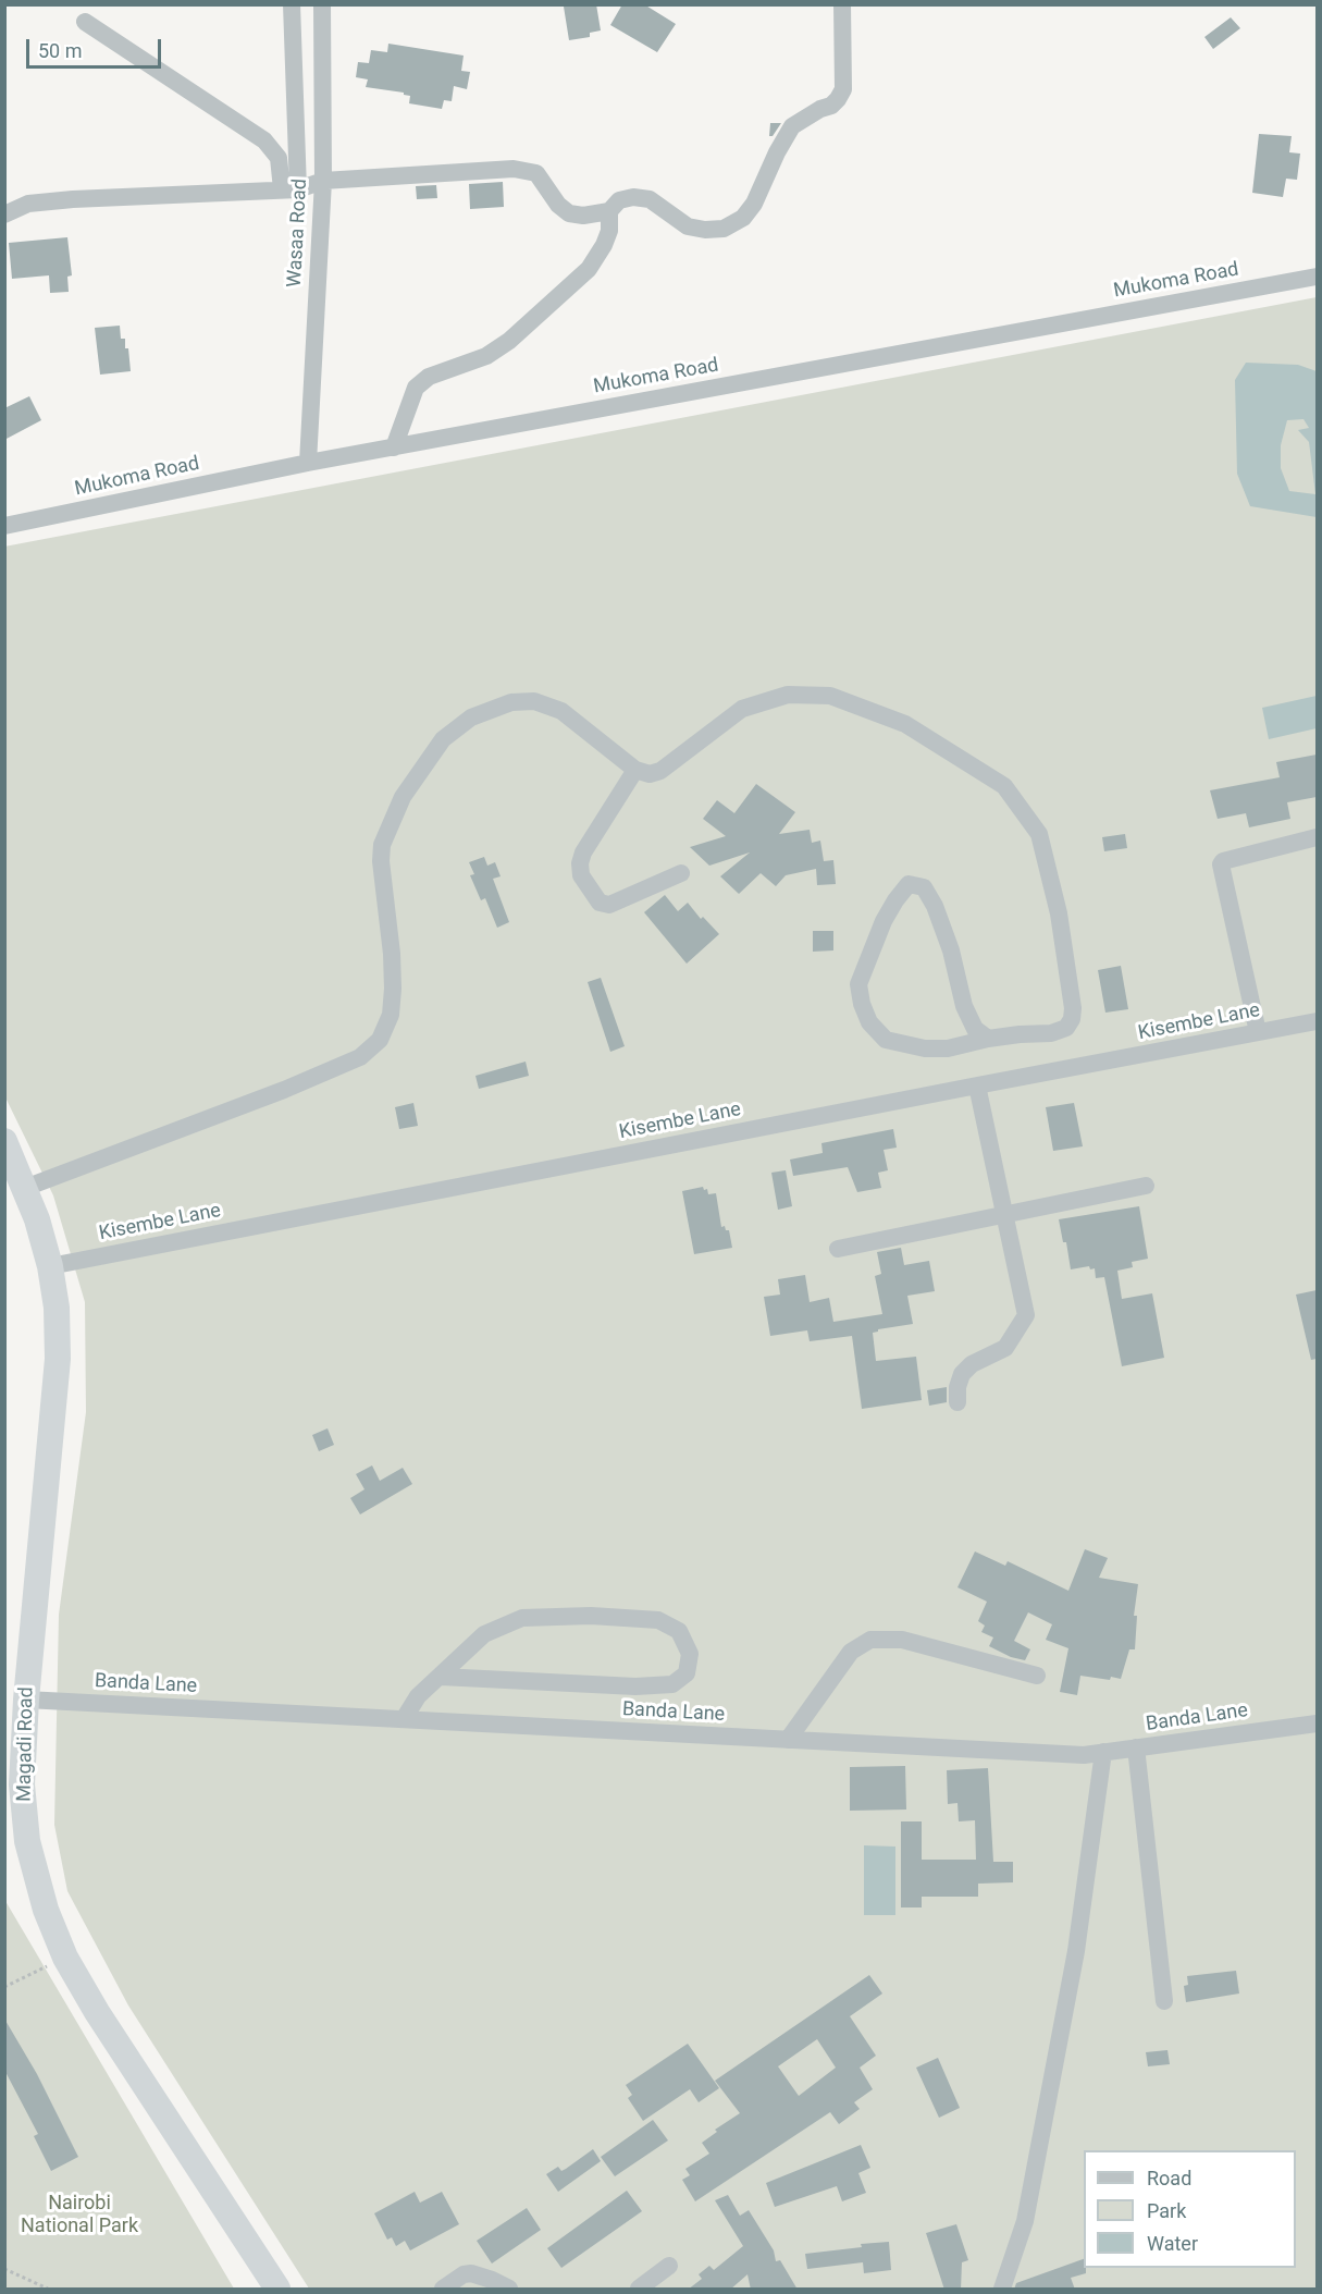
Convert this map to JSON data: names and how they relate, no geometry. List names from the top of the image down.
{
  "streets": {
    "highway": ["Magadi Road"],
    "street": [
      "Wasaa Road",
      "Mukoma Road",
      "Kisembe Lane",
      "Banda Lane"
    ]
  },
  "crossings": [
    ["Wasaa Road", "Mukoma Road"],
    ["Kisembe Lane", "Magadi Road"],
    ["Banda Lane", "Magadi Road"]
  ],
  "parks": ["Nairobi National Park"],
  "legend": ["Road", "Park", "Water"],
  "scale_bar": "50 m"
}
